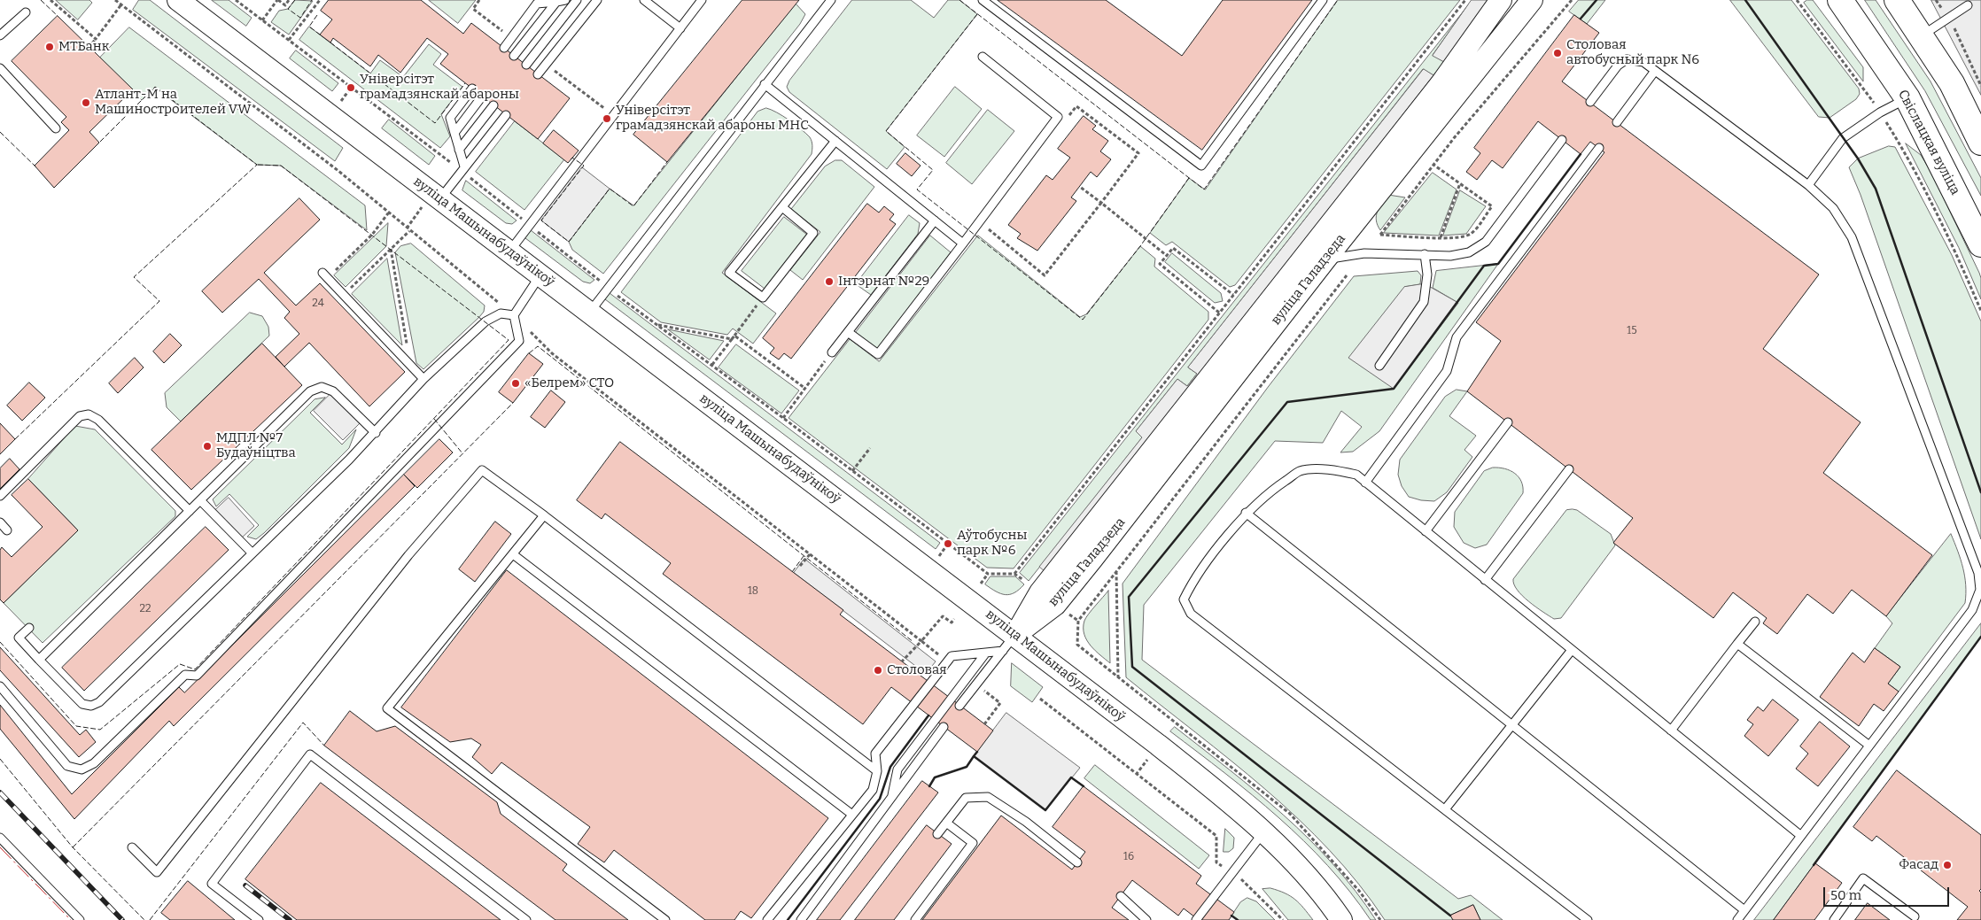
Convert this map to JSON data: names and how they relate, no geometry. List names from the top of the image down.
{
  "streets": {
    "main road": ["Свіслацкая вуліца", "вуліца Машынабудаўнікоў", "вуліца Галадзеда"]
  },
  "crossings": [
    ["вуліца Машынабудаўнікоў", "вуліца Галадзеда"]
  ],
  "places": [
    "МТБанк",
    "Столовая автобусный парк N6",
    "Універсітэт грамадзянскай абароны",
    "Атлант-М на Машиностроителей VW",
    "Універсітэт грамадзянскай абароны МНС",
    "Інтэрнат №29",
    "«Белрем» СТО",
    "МДПЛ №7 Будаўніцтва",
    "Аўтобусны парк №6",
    "Столовая",
    "Фасад"
  ],
  "house_numbers": [
    "24",
    "15",
    "18",
    "22",
    "16"
  ],
  "scale_bar": "50 m"
}
